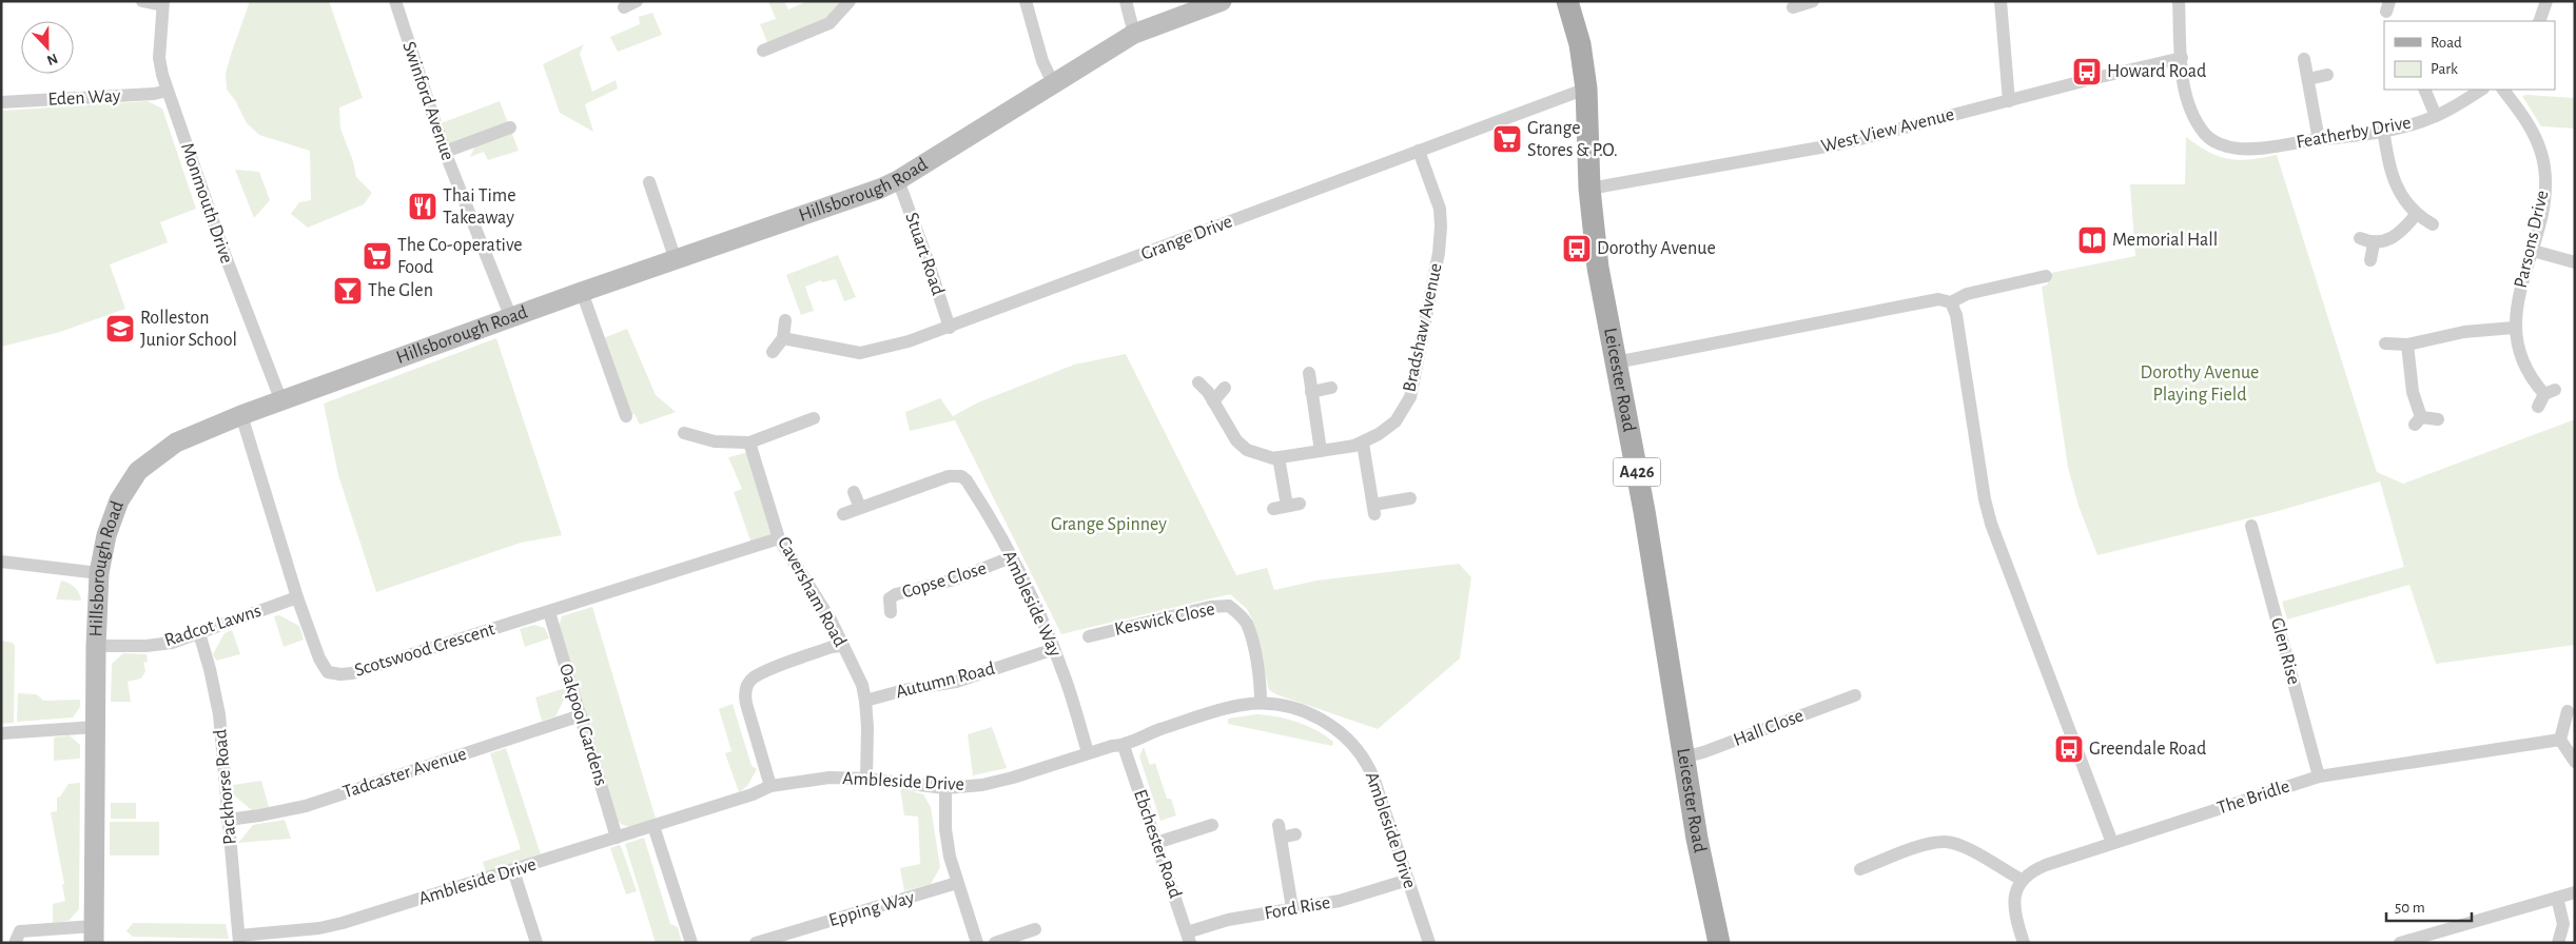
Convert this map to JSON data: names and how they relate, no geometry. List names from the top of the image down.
{
  "streets": {
    "main road": ["Leicester Road", "A426"],
    "street": [
      "Eden Way",
      "Swinford Avenue",
      "West View Avenue",
      "Featherby Drive",
      "Hillsborough Road",
      "Monmouth Drive",
      "Grange Drive",
      "Parsons Drive",
      "Stuart Road",
      "Bradshaw Avenue",
      "Copse Close",
      "Caversham Road",
      "Ambleside Way",
      "Keswick Close",
      "Radcot Lawns",
      "Scotswood Crescent",
      "Glen Rise",
      "Autumn Road",
      "Oakpool Gardens",
      "Hall Close",
      "Tadcaster Avenue",
      "Ambleside Drive",
      "Packhorse Road",
      "The Bridle",
      "Ebchester Road",
      "Ford Rise",
      "Epping Way"
    ]
  },
  "crossings": [
    ["Eden Way", "Monmouth Drive"],
    ["Swinford Avenue", "Hillsborough Road"],
    ["West View Avenue", "Featherby Drive"],
    ["West View Avenue", "Leicester Road"],
    ["Hillsborough Road", "Monmouth Drive"],
    ["Hillsborough Road", "Stuart Road"],
    ["Hillsborough Road", "Radcot Lawns"],
    ["Hillsborough Road", "Scotswood Crescent"],
    ["Grange Drive", "Stuart Road"],
    ["Grange Drive", "Bradshaw Avenue"],
    ["Grange Drive", "Leicester Road"],
    ["Leicester Road", "Hall Close"],
    ["Copse Close", "Ambleside Way"],
    ["Caversham Road", "Scotswood Crescent"],
    ["Caversham Road", "Autumn Road"],
    ["Caversham Road", "Ambleside Drive"],
    ["Ambleside Way", "Autumn Road"],
    ["Ambleside Way", "Ambleside Drive"],
    ["Keswick Close", "Ambleside Drive"],
    ["Radcot Lawns", "Scotswood Crescent"],
    ["Radcot Lawns", "Packhorse Road"],
    ["Scotswood Crescent", "Oakpool Gardens"],
    ["Glen Rise", "The Bridle"],
    ["Oakpool Gardens", "Tadcaster Avenue"],
    ["Oakpool Gardens", "Ambleside Drive"],
    ["Tadcaster Avenue", "Packhorse Road"],
    ["Ambleside Drive", "Packhorse Road"],
    ["Ambleside Drive", "Ebchester Road"],
    ["Ambleside Drive", "Ford Rise"],
    ["Ebchester Road", "Ford Rise"]
  ],
  "parks": ["Dorothy Avenue Playing Field", "Grange Spinney"],
  "places": {
    "bus stop": ["Howard Road", "Dorothy Avenue", "Greendale Road"],
    "supermarket": ["Grange Stores & P.O.", "The Co-operative Food"],
    "restaurant": ["Thai Time Takeaway"],
    "library": ["Memorial Hall"],
    "bar": ["The Glen"],
    "school or university": ["Rolleston Junior School"]
  },
  "legend": ["Road", "Park"],
  "scale_bar": "50 m",
  "north": "bottom"
}
